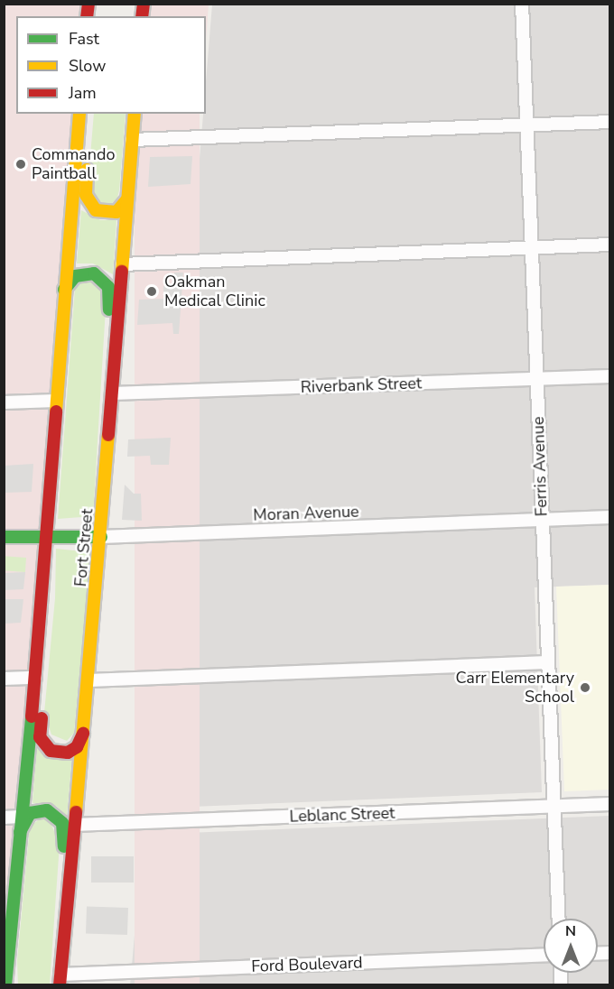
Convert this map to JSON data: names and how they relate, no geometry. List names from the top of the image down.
{
  "streets": {
    "main road": ["Moran Avenue", "Fort Street"],
    "street": [
      "Riverbank Street",
      "Ferris Avenue",
      "Leblanc Street",
      "Ford Boulevard"
    ]
  },
  "crossings": [
    ["Riverbank Street", "Ferris Avenue"],
    ["Riverbank Street", "Fort Street"],
    ["Ferris Avenue", "Moran Avenue"],
    ["Ferris Avenue", "Leblanc Street"],
    ["Moran Avenue", "Fort Street"],
    ["Fort Street", "Leblanc Street"],
    ["Fort Street", "Ford Boulevard"]
  ],
  "places": ["Commando Paintball", "Oakman Medical Clinic", "Carr Elementary School"],
  "legend": ["Fast", "Slow", "Jam"],
  "north": "top"
}
